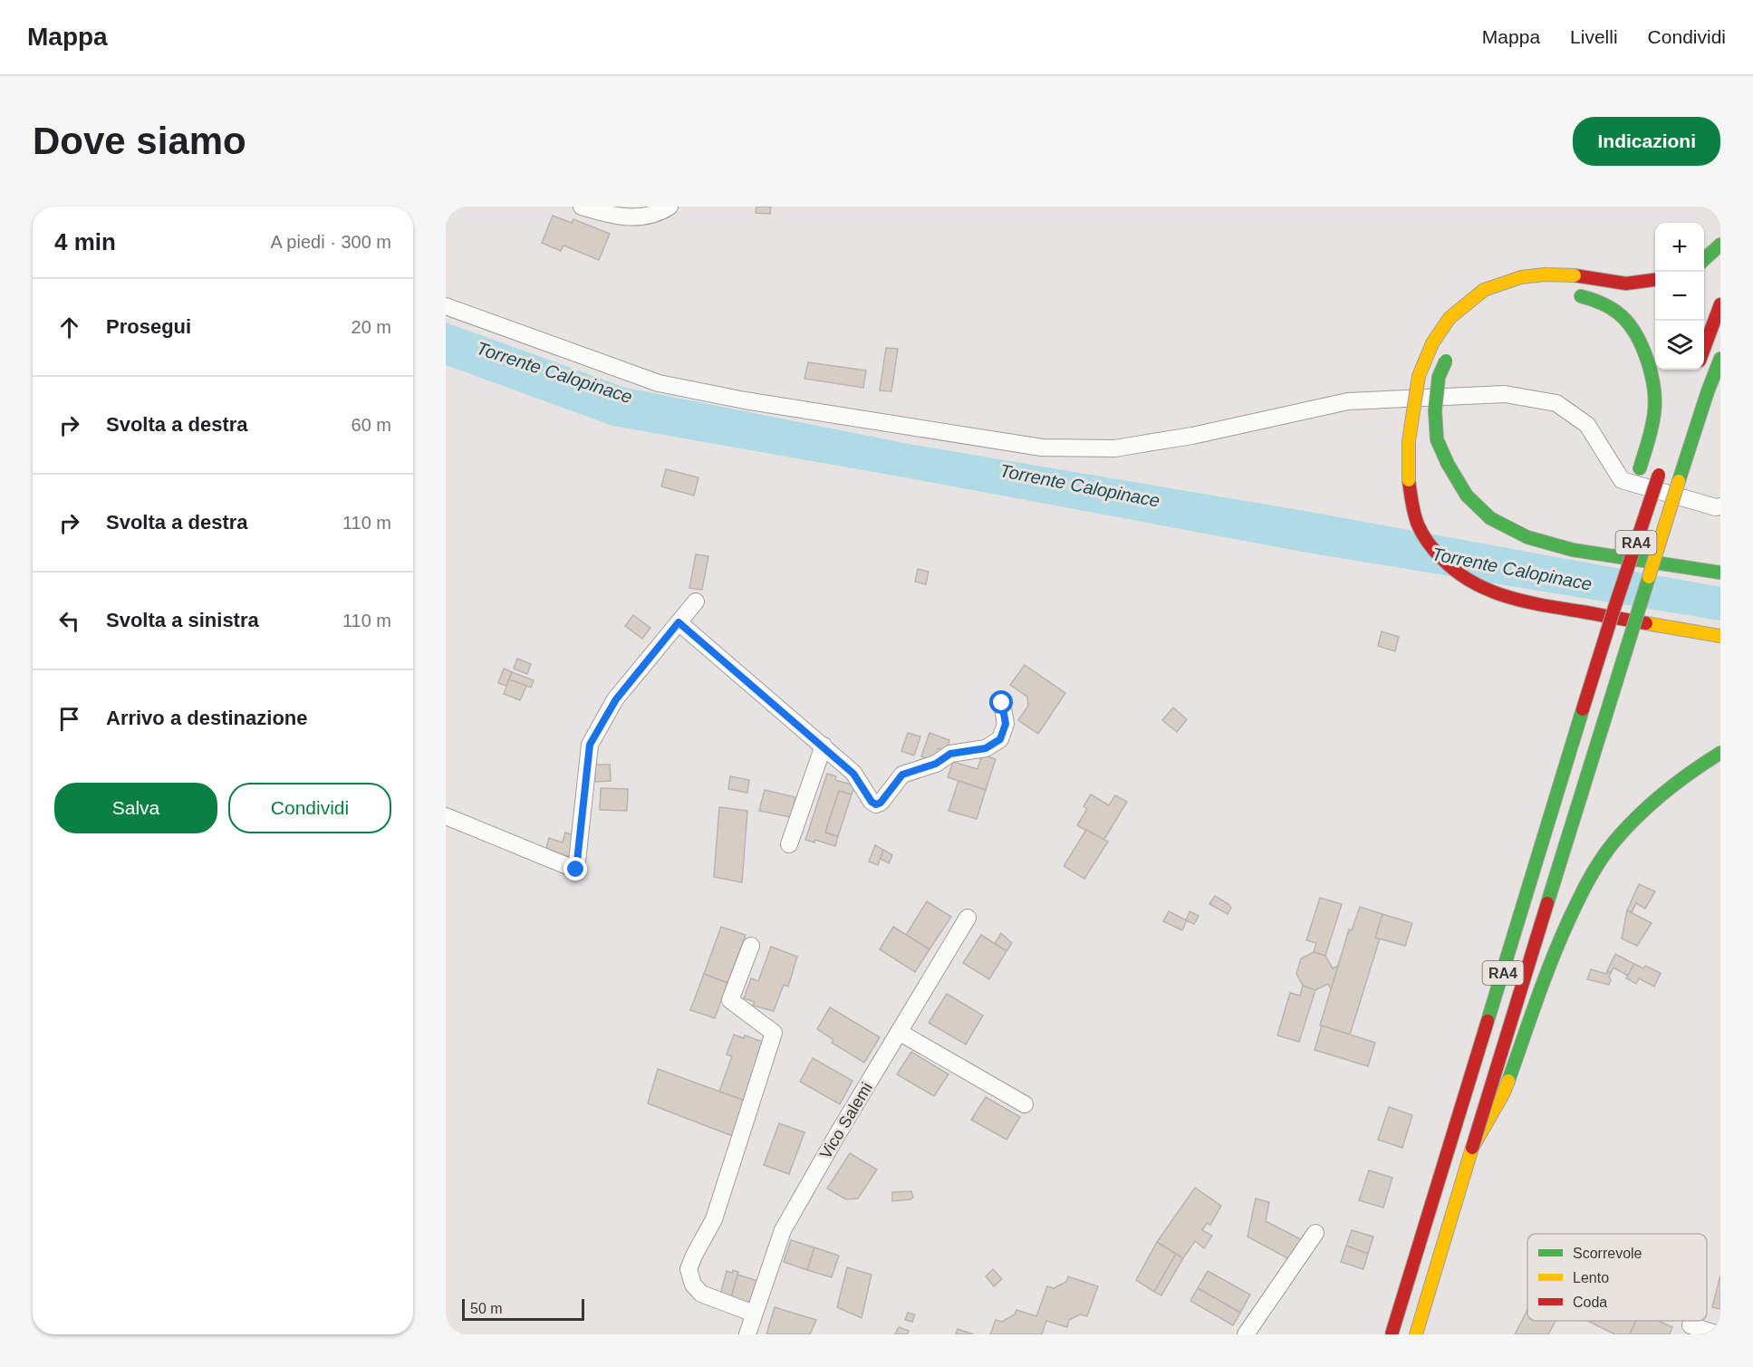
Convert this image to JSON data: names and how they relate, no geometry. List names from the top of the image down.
{
  "streets": {
    "highway": ["RA4"],
    "street": ["Vico Salemi"]
  },
  "water": ["Torrente Calopinace"],
  "legend": ["Scorrevole", "Lento", "Coda"],
  "scale_bar": "50 m",
  "page": {
    "header": "Mappa",
    "nav": ["Mappa", "Livelli", "Condividi"],
    "buttons": [
      "Indicazioni",
      ["Salva", "Condividi"]
    ],
    "title": "Dove siamo",
    "heading": ["4 min", "A piedi · 300 m"],
    "map_buttons": ["+", "−"],
    "list": [
      ["Prosegui", "20 m"],
      ["Svolta a destra", "60 m"],
      ["Svolta a destra", "110 m"],
      ["Svolta a sinistra", "110 m"],
      "Arrivo a destinazione"
    ],
    "scale": "50 m"
  }
}
